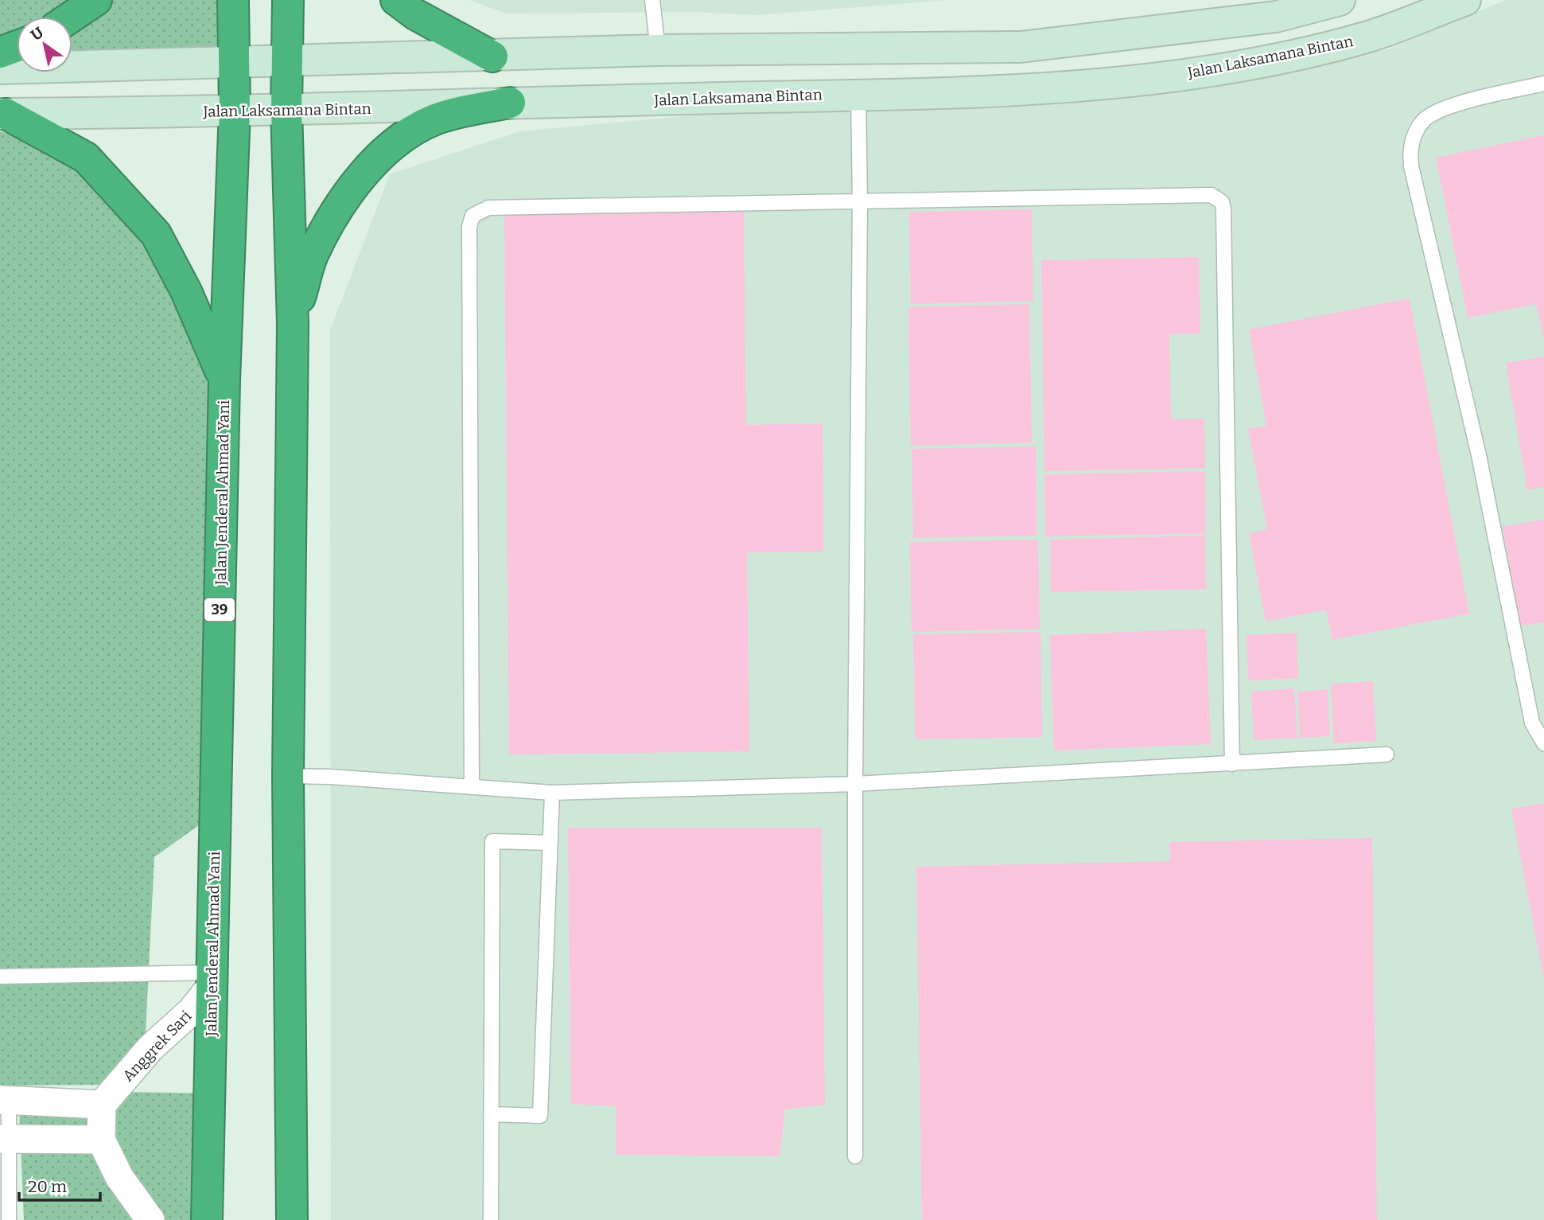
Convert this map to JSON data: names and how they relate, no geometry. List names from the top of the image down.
{
  "streets": {
    "highway": ["Jalan Jenderal Ahmad Yani", "39"],
    "main road": ["Jalan Laksamana Bintan"],
    "street": ["Anggrek Sari"]
  },
  "crossings": [
    ["Jalan Laksamana Bintan", "Jalan Jenderal Ahmad Yani"],
    ["Jalan Jenderal Ahmad Yani", "Anggrek Sari"]
  ],
  "scale_bar": "20 m",
  "north": "top left"
}
